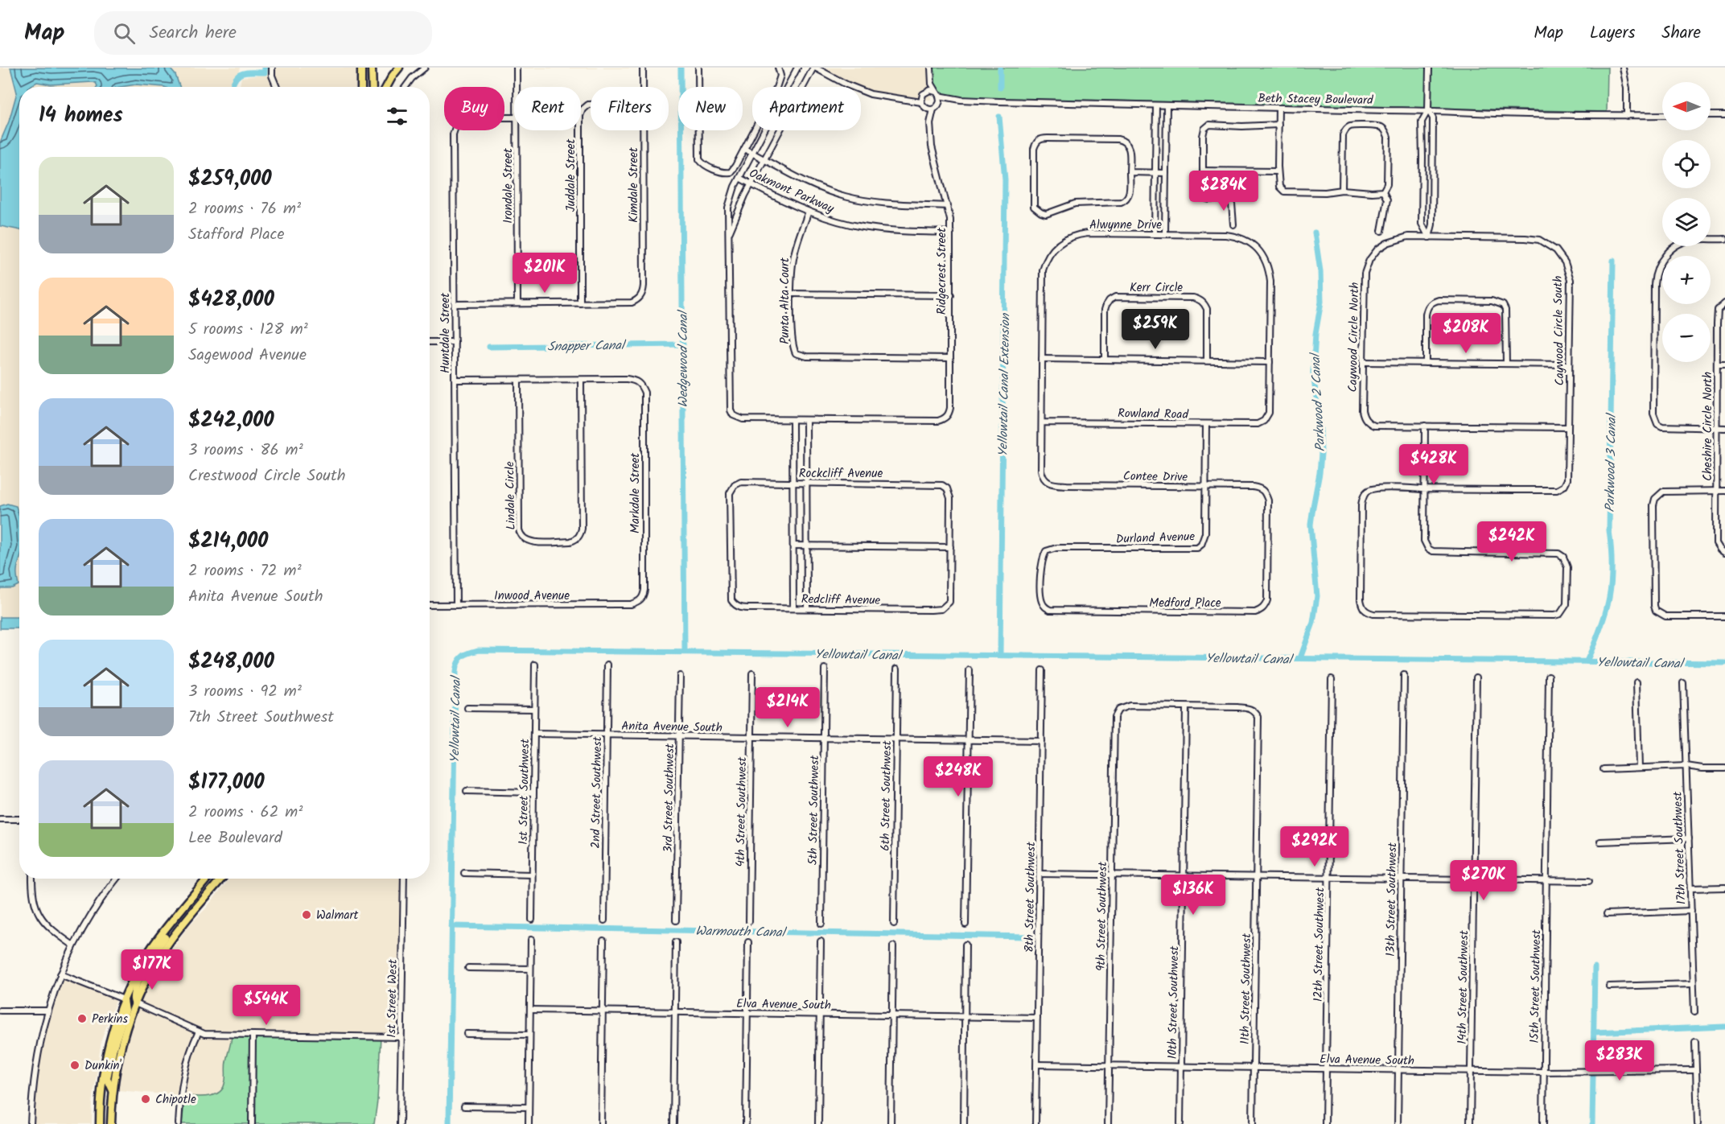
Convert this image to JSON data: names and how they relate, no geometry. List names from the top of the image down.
{
  "streets": {
    "street": [
      "Beth Stacey Boulevard",
      "Juddale Street",
      "Kimdale Street",
      "Irondale Street",
      "Oakmont Parkway",
      "Alwynne Drive",
      "Ridgecrest Street",
      "Kerr Circle",
      "Punta Alta Court",
      "Caywood Circle South",
      "Huntdale Street",
      "Caywood Circle North",
      "Rowland Road",
      "Cheshire Circle North",
      "Rockcliff Avenue",
      "Contee Drive",
      "Markdale Street",
      "Lindale Circle",
      "Durland Avenue",
      "Inwood Avenue",
      "Redcliff Avenue",
      "Medford Place",
      "Anita Avenue South",
      "1st Street Southwest",
      "2nd Street Southwest",
      "6th Street Southwest",
      "3rd Street Southwest",
      "5th Street Southwest",
      "4th Street Southwest",
      "17th Street Southwest",
      "8th Street Southwest",
      "13th Street Southwest",
      "9th Street Southwest",
      "12th Street Southwest",
      "15th Street Southwest",
      "14th Street Southwest",
      "11th Street Southwest",
      "1st Street West",
      "10th Street Southwest",
      "Elva Avenue South"
    ]
  },
  "crossings": [
    ["Beth Stacey Boulevard", "Ridgecrest Street"],
    ["Juddale Street", "Kimdale Street"],
    ["Oakmont Parkway", "Ridgecrest Street"],
    ["Oakmont Parkway", "Punta Alta Court"],
    ["Alwynne Drive", "Rowland Road"],
    ["Alwynne Drive", "Contee Drive"],
    ["Ridgecrest Street", "Punta Alta Court"],
    ["Caywood Circle South", "Caywood Circle North"],
    ["Huntdale Street", "Inwood Avenue"],
    ["Rowland Road", "Durland Avenue"],
    ["Rockcliff Avenue", "Redcliff Avenue"],
    ["Contee Drive", "Durland Avenue"],
    ["Contee Drive", "Medford Place"],
    ["Markdale Street", "Lindale Circle"],
    ["Markdale Street", "Inwood Avenue"],
    ["Durland Avenue", "Medford Place"],
    ["Anita Avenue South", "1st Street Southwest"],
    ["Anita Avenue South", "2nd Street Southwest"],
    ["Anita Avenue South", "6th Street Southwest"],
    ["Anita Avenue South", "3rd Street Southwest"],
    ["Anita Avenue South", "5th Street Southwest"],
    ["Anita Avenue South", "4th Street Southwest"],
    ["Anita Avenue South", "8th Street Southwest"],
    ["8th Street Southwest", "Elva Avenue South"],
    ["13th Street Southwest", "Elva Avenue South"],
    ["9th Street Southwest", "11th Street Southwest"],
    ["9th Street Southwest", "10th Street Southwest"],
    ["9th Street Southwest", "Elva Avenue South"],
    ["12th Street Southwest", "Elva Avenue South"],
    ["15th Street Southwest", "Elva Avenue South"],
    ["14th Street Southwest", "Elva Avenue South"],
    ["11th Street Southwest", "10th Street Southwest"],
    ["11th Street Southwest", "Elva Avenue South"],
    ["10th Street Southwest", "Elva Avenue South"]
  ],
  "water": [
    "Snapper Canal",
    "Wedgewood Canal",
    "Yellowtail Canal Extension",
    "Parkwood 2 Canal",
    "Parkwood 3 Canal",
    "Yellowtail Canal",
    "Warmouth Canal"
  ],
  "places": [
    "Walmart",
    "Perkins",
    "Dunkin'",
    "Chipotle"
  ],
  "north": "left",
  "page": {
    "header": "Map",
    "search": "Search here",
    "nav": ["Map", "Layers", "Share"],
    "map_buttons": ["+", "−"],
    "chip": [
      "Buy",
      "Rent",
      "Filters",
      "New",
      "Apartment"
    ],
    "heading": "14 homes",
    "list": [
      {
        "name": "$259,000",
        "note": "2 rooms · 76 m² · Stafford Place"
      },
      {
        "name": "$428,000",
        "note": "5 rooms · 128 m² · Sagewood Avenue"
      },
      {
        "name": "$242,000",
        "note": "3 rooms · 86 m² · Crestwood Circle South"
      },
      {
        "name": "$214,000",
        "note": "2 rooms · 72 m² · Anita Avenue South"
      },
      {
        "name": "$248,000",
        "note": "3 rooms · 92 m² · 7th Street Southwest"
      },
      {
        "name": "$177,000",
        "note": "2 rooms · 62 m² · Lee Boulevard"
      }
    ],
    "price": [
      "$284K",
      "$201K",
      "$259K",
      "$208K",
      "$428K",
      "$242K",
      "$214K",
      "$248K",
      "$292K",
      "$270K",
      "$136K",
      "$177K",
      "$544K",
      "$283K"
    ]
  }
}
